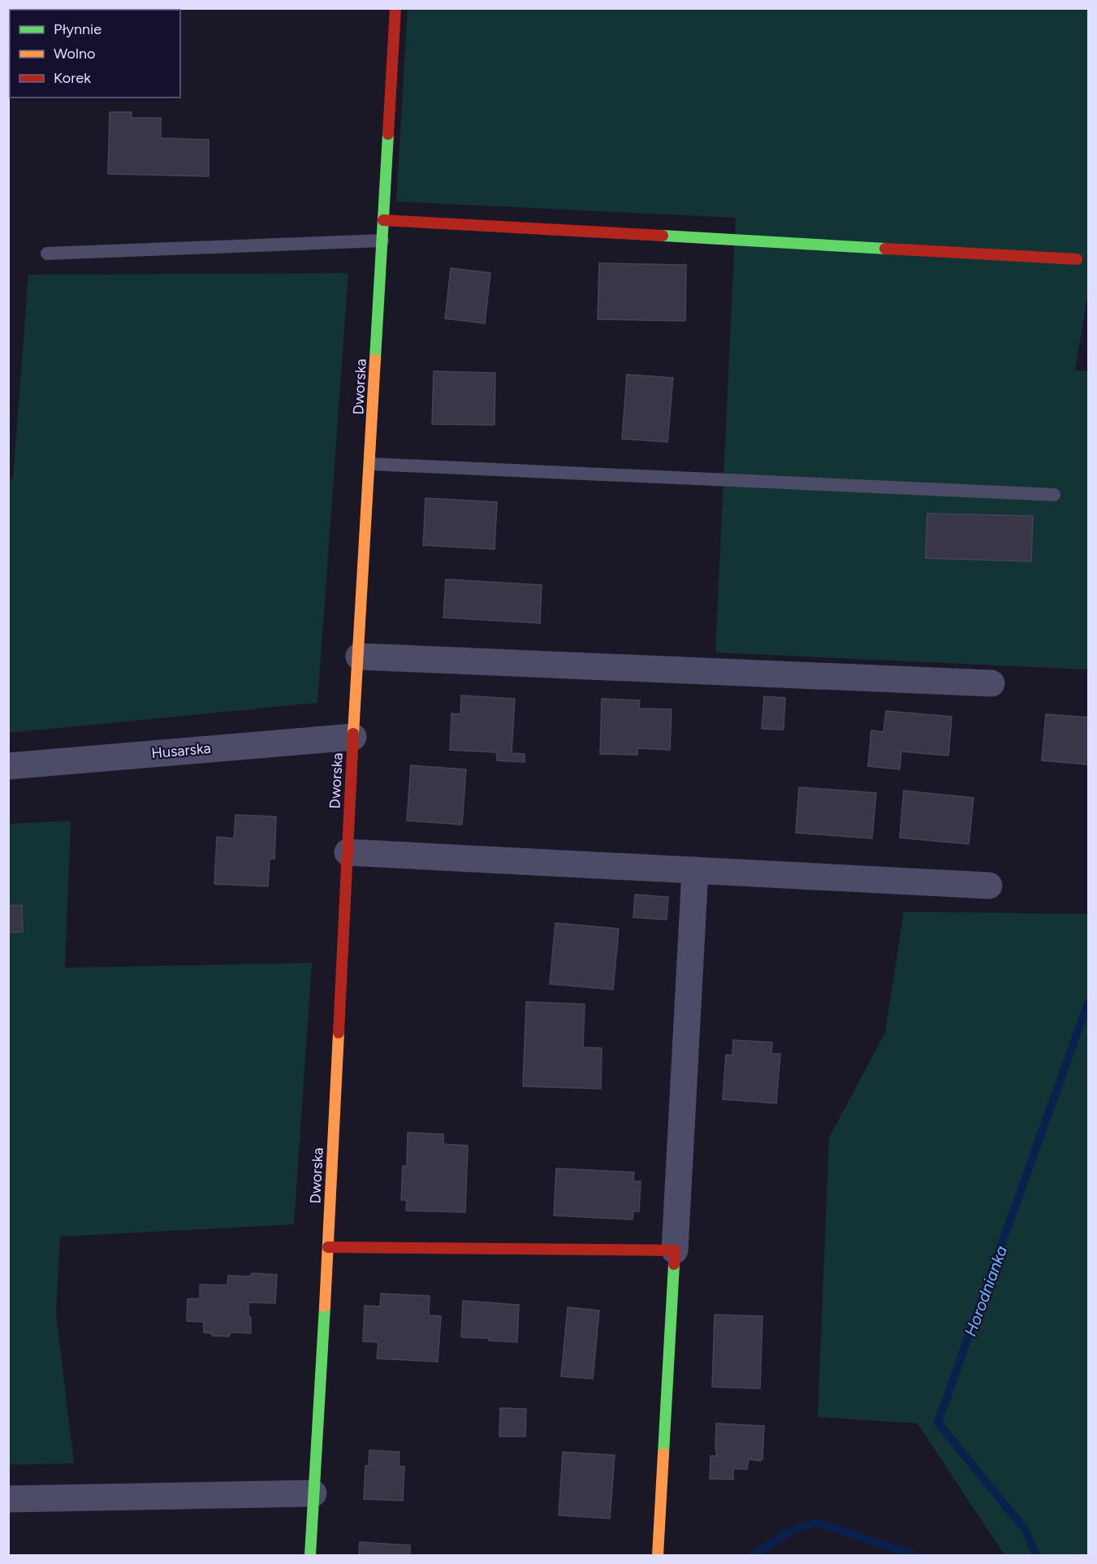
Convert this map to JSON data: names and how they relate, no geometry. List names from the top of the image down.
{
  "streets": {
    "street": ["Dworska", "Husarska"]
  },
  "crossings": [
    ["Dworska", "Husarska"]
  ],
  "water": ["Horodnianka"],
  "legend": ["Płynnie", "Wolno", "Korek"]
}
